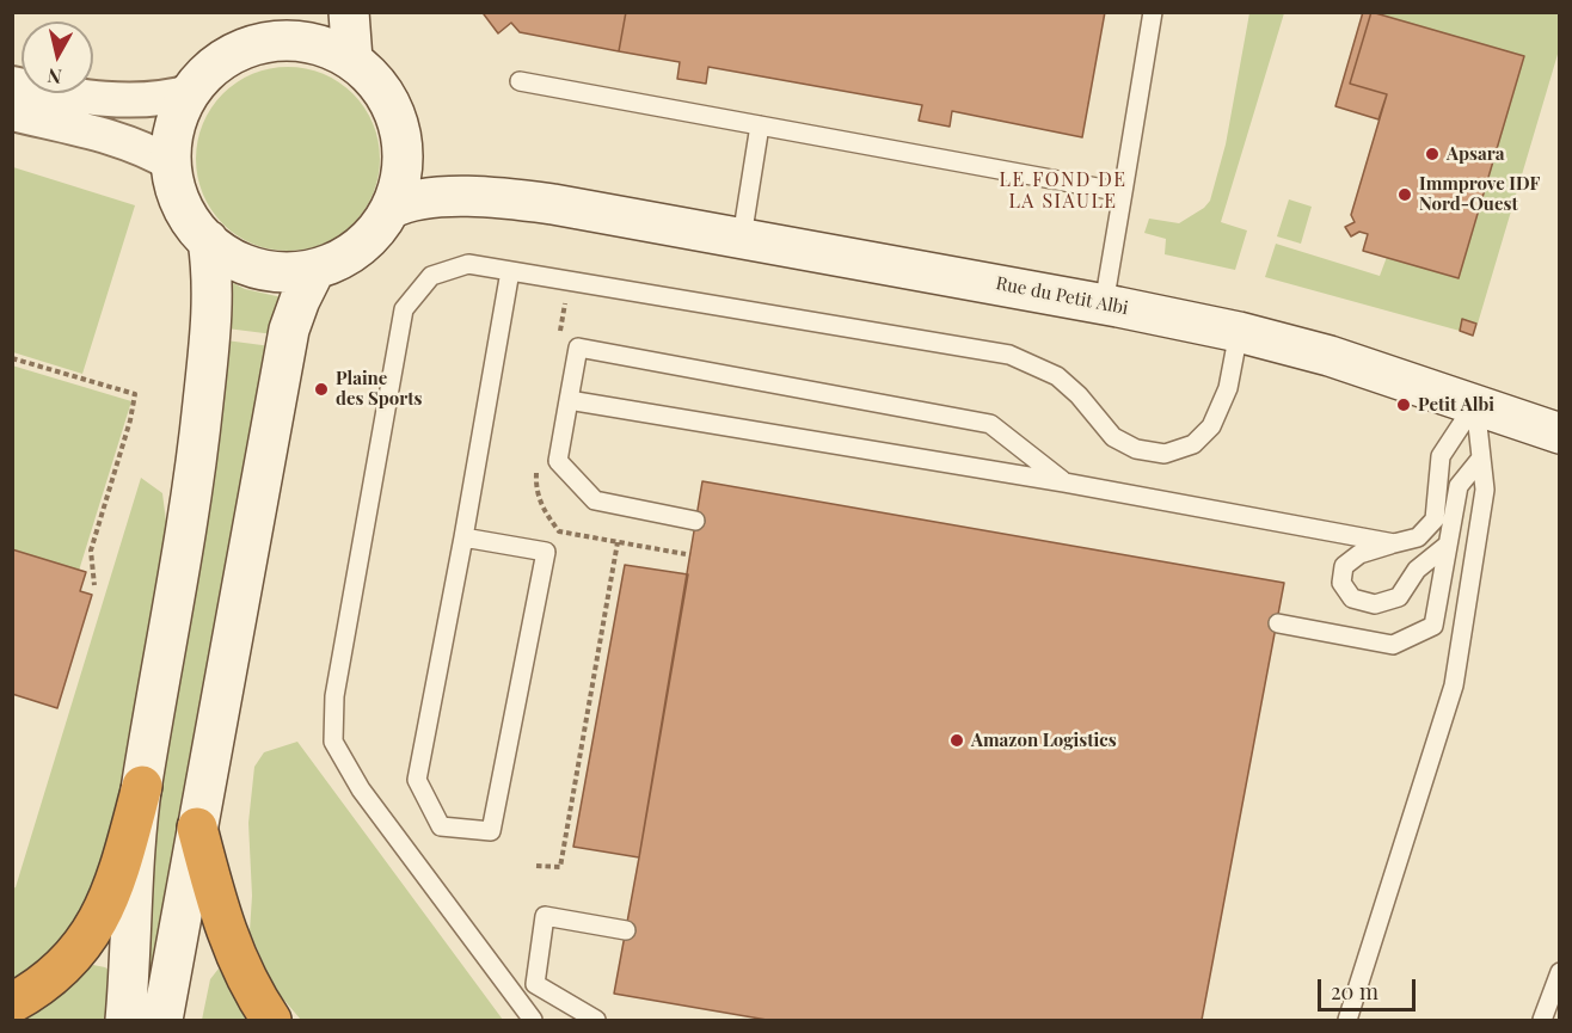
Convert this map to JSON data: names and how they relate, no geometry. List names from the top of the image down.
{
  "streets": {
    "main road": ["Rue du Petit Albi"]
  },
  "districts": ["LE FOND DE LA SIAULE"],
  "places": [
    "Apsara",
    "Immprove IDF Nord-Ouest",
    "Plaine des Sports",
    "Petit Albi",
    "Amazon Logistics"
  ],
  "scale_bar": "20 m",
  "north": "bottom"
}
